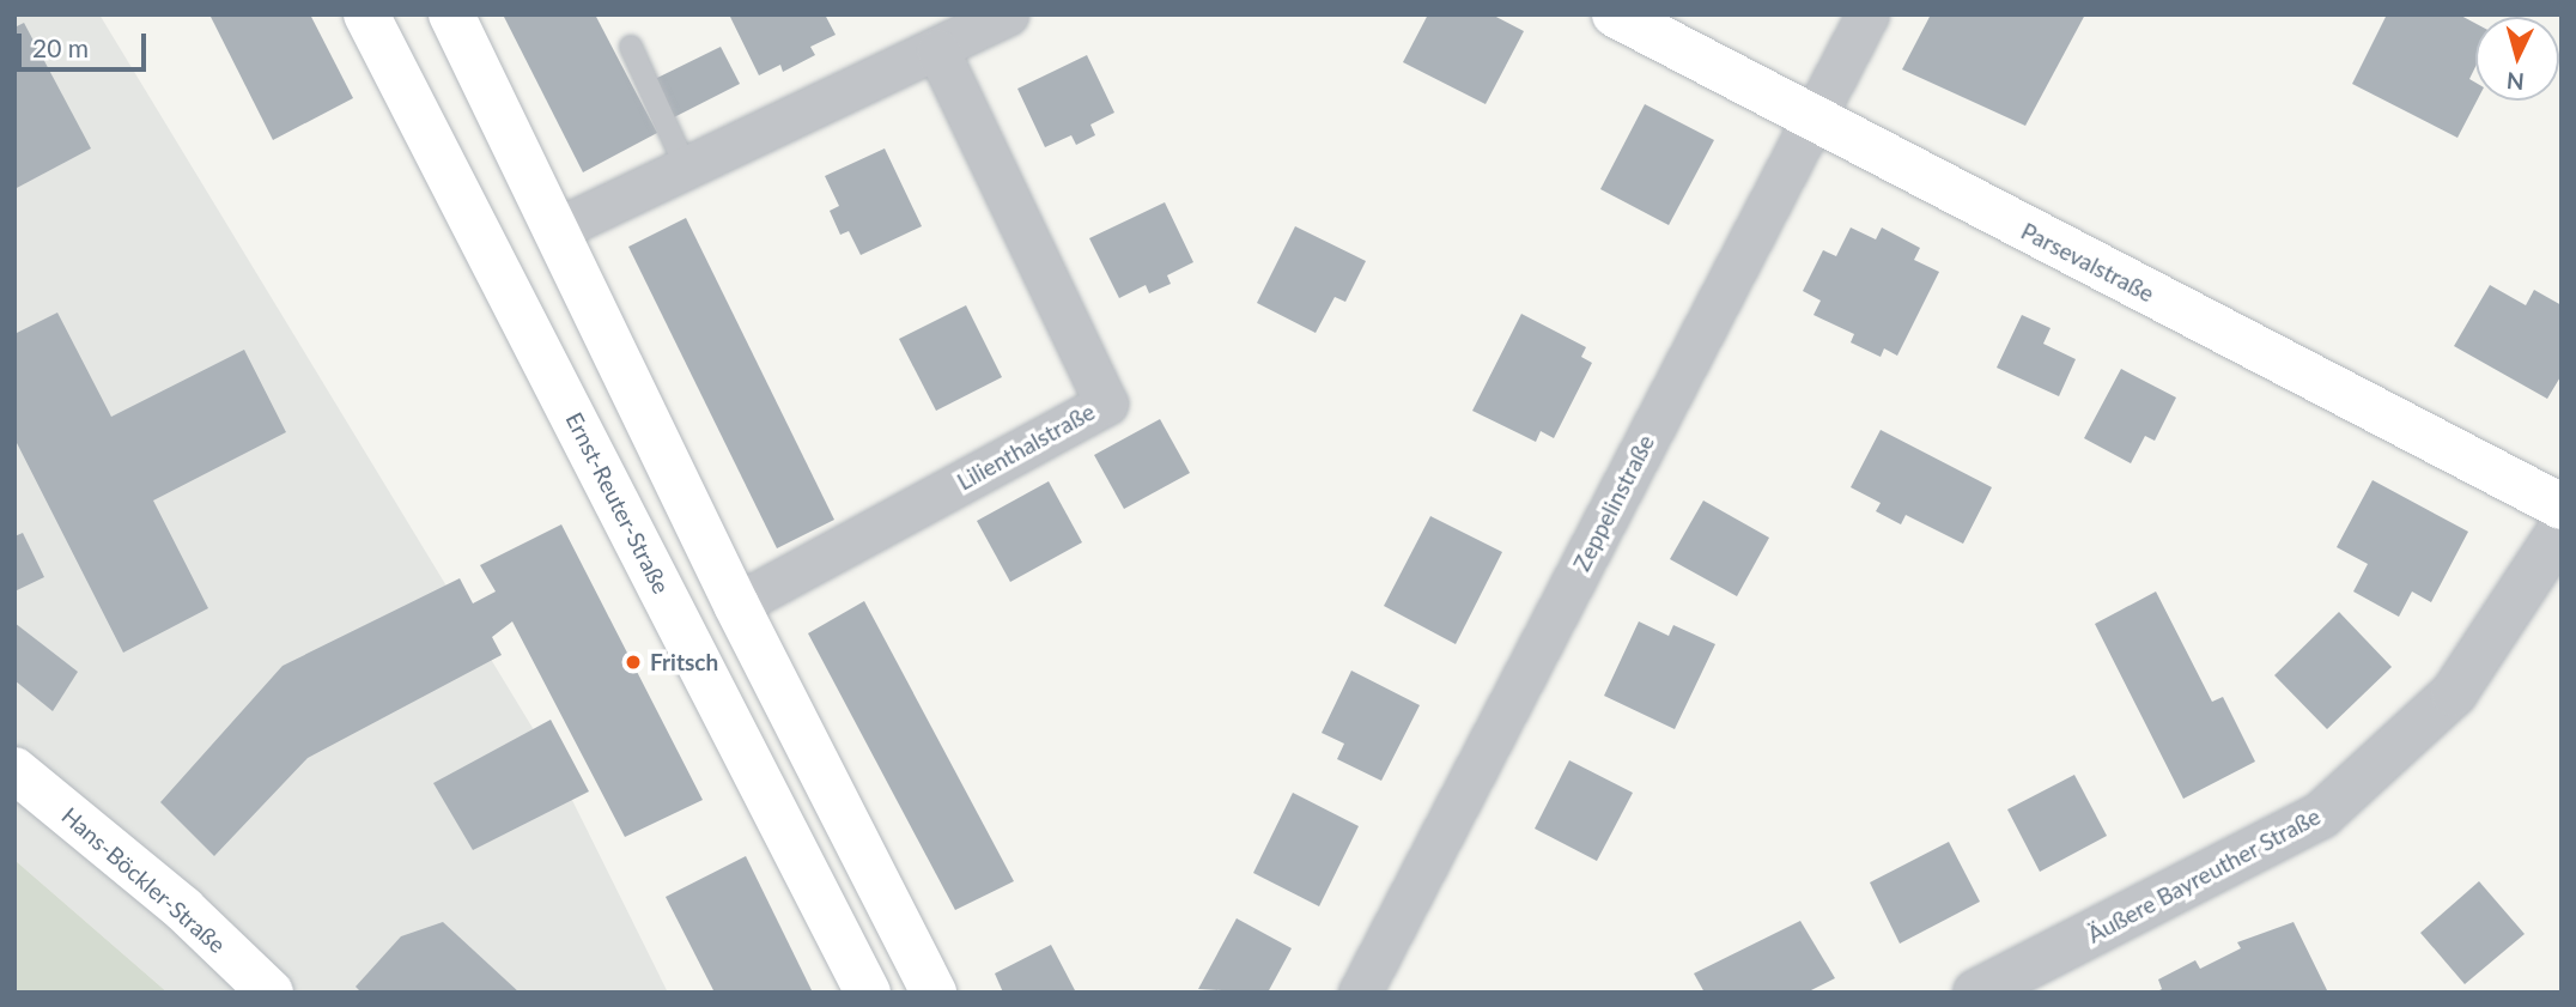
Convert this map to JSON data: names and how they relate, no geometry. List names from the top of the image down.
{
  "streets": {
    "main road": ["Parsevalstraße", "Ernst-Reuter-Straße", "Hans-Böckler-Straße"],
    "street": ["Lilienthalstraße", "Zeppelinstraße", "Äußere Bayreuther Straße"]
  },
  "crossings": [
    ["Parsevalstraße", "Zeppelinstraße"]
  ],
  "places": ["Fritsch"],
  "scale_bar": "20 m",
  "north": "bottom"
}
